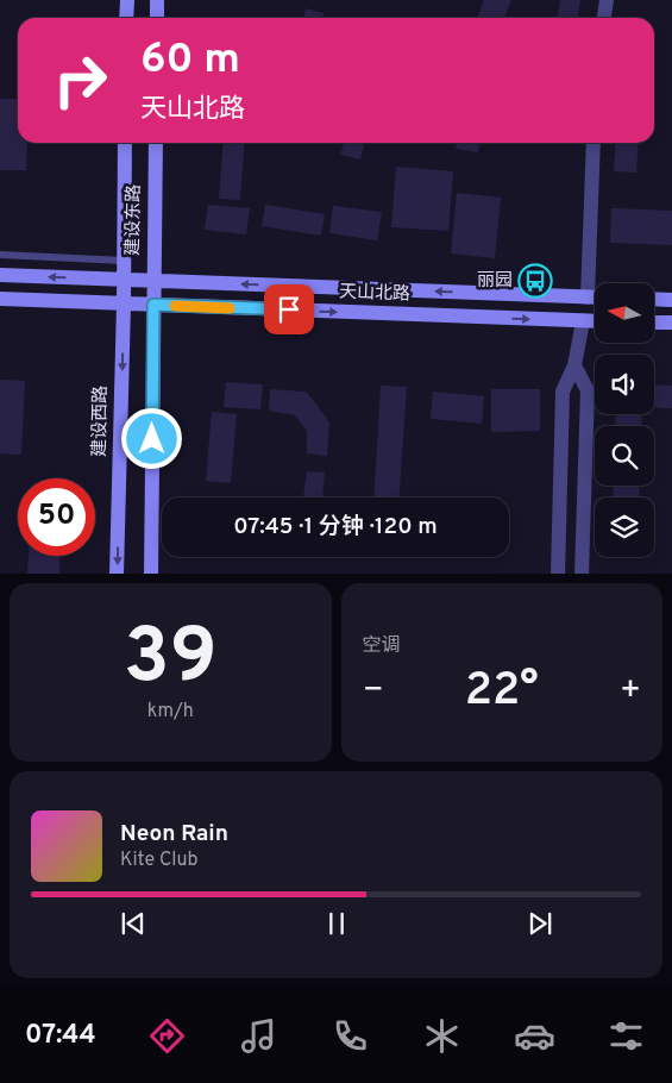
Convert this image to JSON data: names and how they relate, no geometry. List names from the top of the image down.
{
  "streets": {
    "main road": ["建设东路", "天山北路", "建设西路"]
  },
  "crossings": [
    ["建设东路", "天山北路"],
    ["建设东路", "建设西路"],
    ["天山北路", "建设西路"]
  ],
  "places": {
    "bus stop": ["丽园"]
  },
  "north": "left",
  "page": {
    "turn": ["60 m", "天山北路"],
    "limit": "50",
    "trip": "07:45 · 1 分钟 · 120 m",
    "tile": [
      ["39", "km/h"],
      "空调"
    ],
    "heat": ["−", "22°", "+"],
    "song": ["Neon Rain", "Kite Club"],
    "tabs": "07:44"
  }
}
